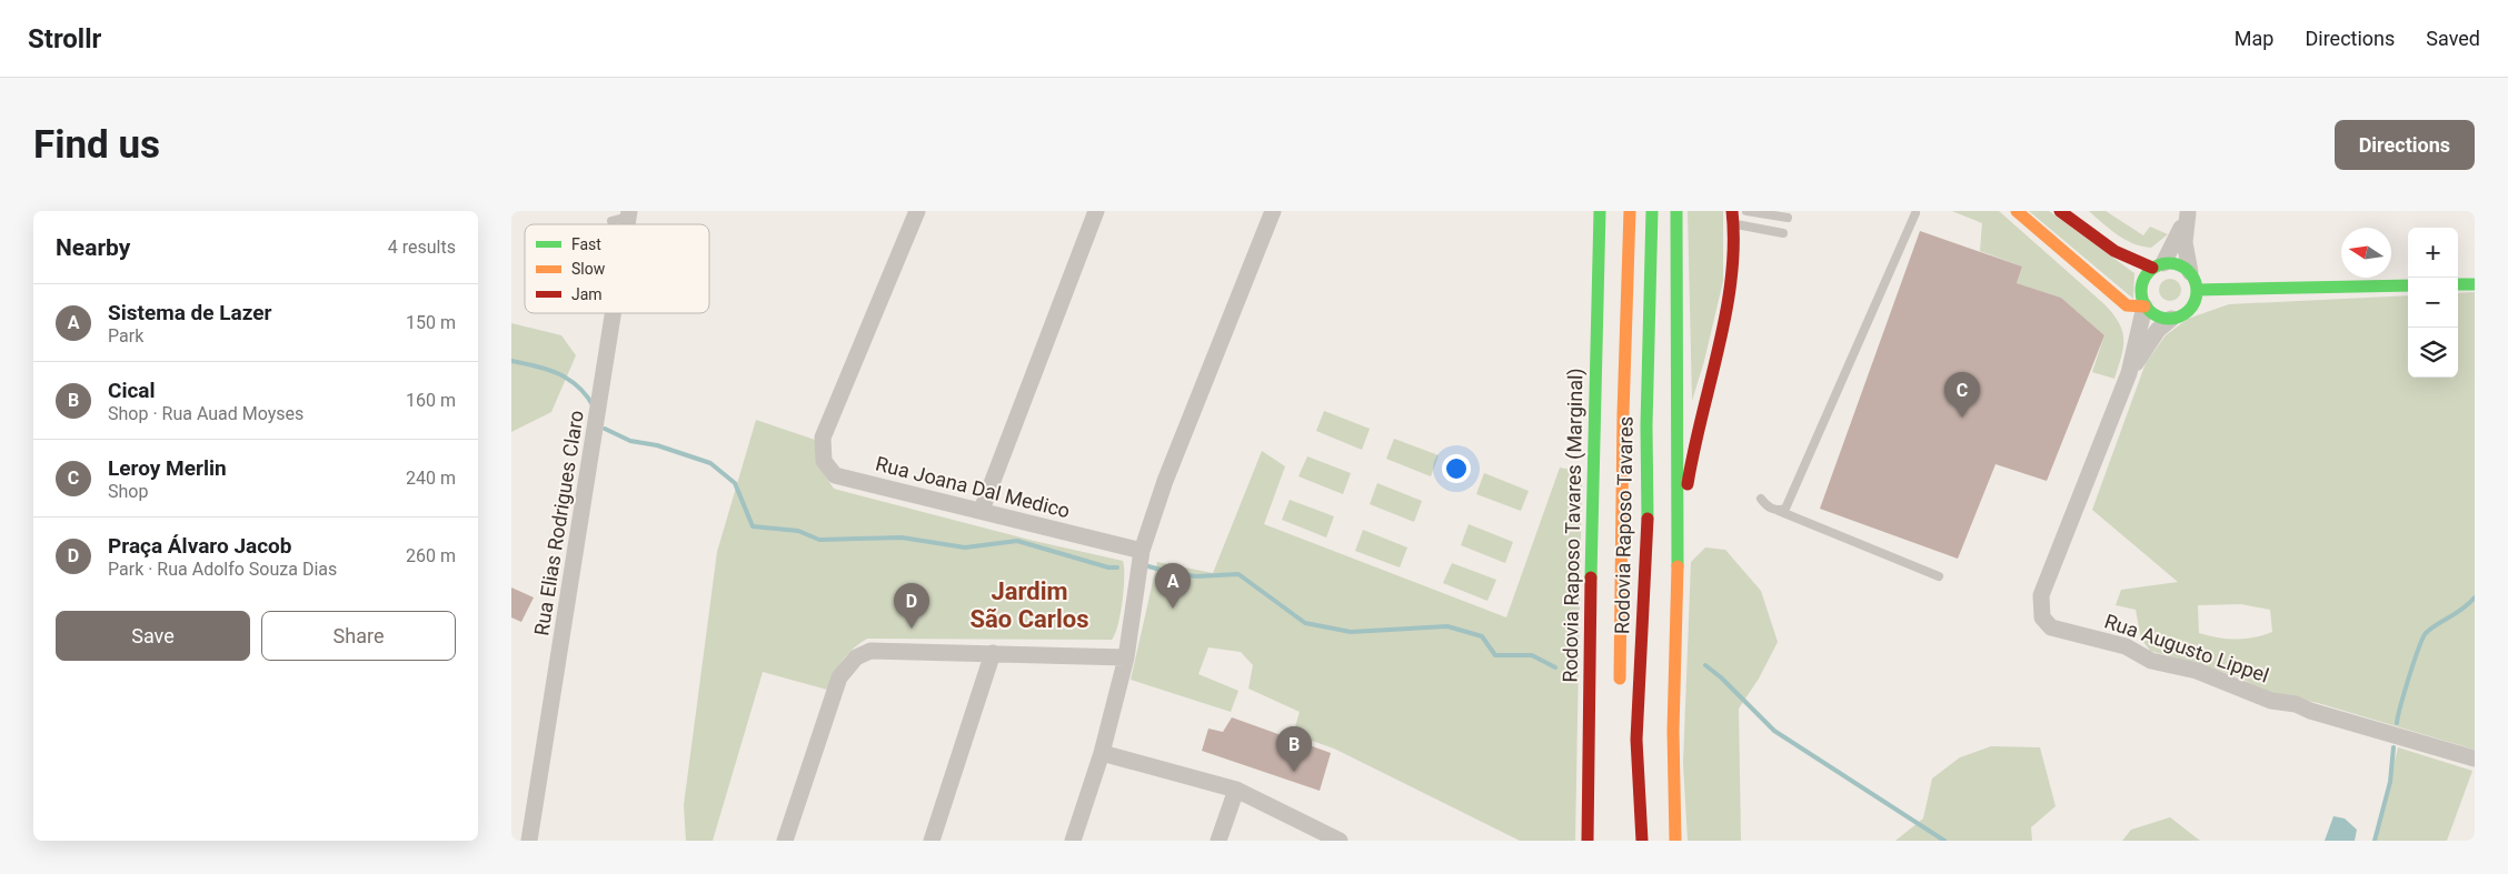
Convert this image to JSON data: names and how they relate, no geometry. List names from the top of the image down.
{
  "streets": {
    "main road": ["Rodovia Raposo Tavares (Marginal)", "Rodovia Raposo Tavares"],
    "street": ["Rua Joana Dal Medico", "Rua Elias Rodrigues Claro", "Rua Augusto Lippel"]
  },
  "districts": ["Jardim São Carlos"],
  "legend": ["Fast", "Slow", "Jam"],
  "north": "left",
  "page": {
    "header": "Strollr",
    "nav": ["Map", "Directions", "Saved"],
    "buttons": [
      "Directions",
      ["Save", "Share"]
    ],
    "title": "Find us",
    "heading": ["Nearby", "4 results"],
    "map_buttons": ["+", "−"],
    "list": [
      {
        "mark": "A",
        "name": "Sistema de Lazer",
        "note": "Park",
        "value": "150 m"
      },
      {
        "mark": "B",
        "name": "Cical",
        "note": "Shop · Rua Auad Moyses",
        "value": "160 m"
      },
      {
        "mark": "C",
        "name": "Leroy Merlin",
        "note": "Shop",
        "value": "240 m"
      },
      {
        "mark": "D",
        "name": "Praça Álvaro Jacob",
        "note": "Park · Rua Adolfo Souza Dias",
        "value": "260 m"
      }
    ],
    "pins": [
      "C",
      "A",
      "D",
      "B"
    ]
  }
}
